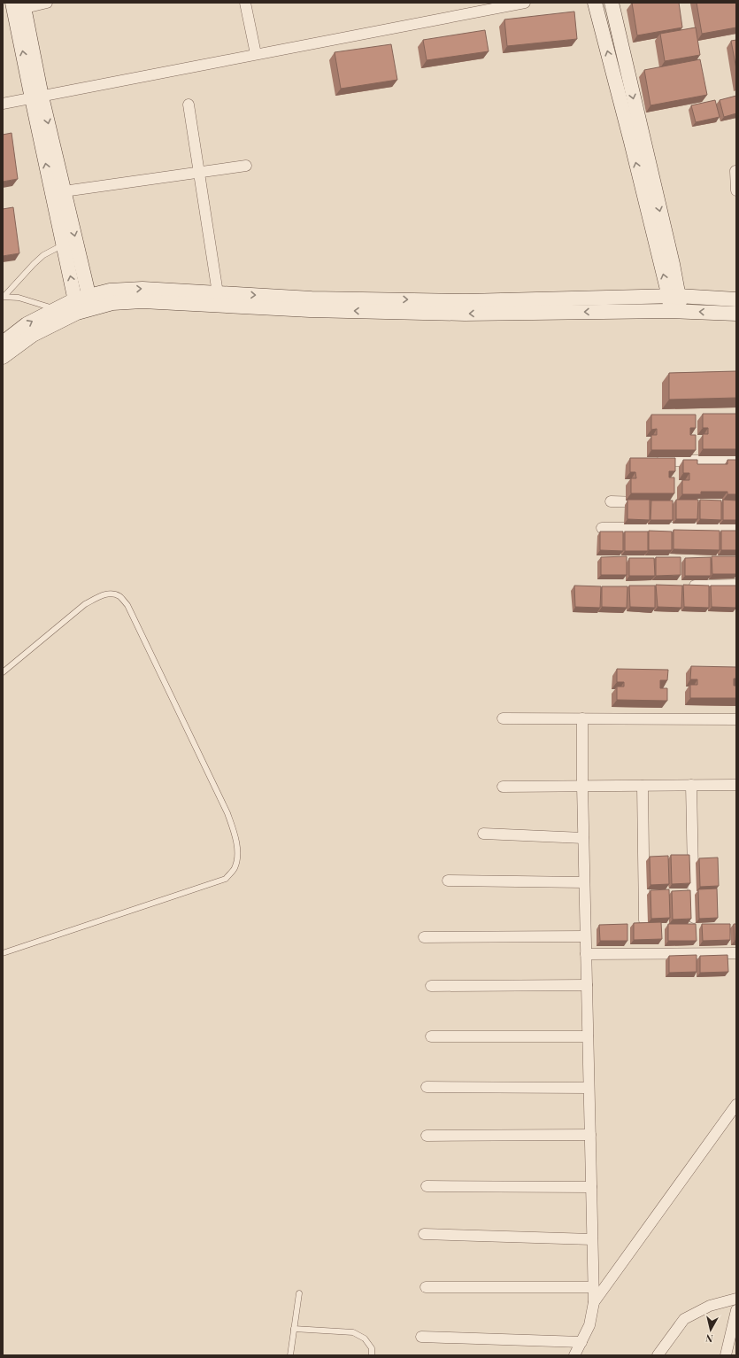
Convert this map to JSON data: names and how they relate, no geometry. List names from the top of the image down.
{
  "north": "bottom"
}
